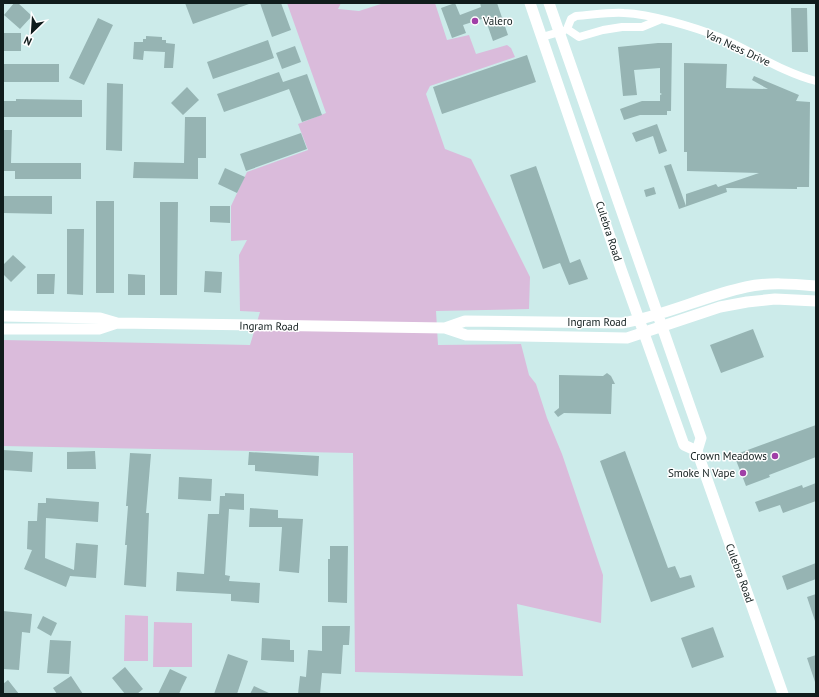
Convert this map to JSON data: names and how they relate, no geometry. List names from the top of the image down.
{
  "streets": {
    "street": ["Van Ness Drive", "Culebra Road", "Ingram Road"]
  },
  "crossings": [
    ["Van Ness Drive", "Culebra Road"],
    ["Culebra Road", "Ingram Road"]
  ],
  "places": ["Valero", "Crown Meadows", "Smoke N Vape"],
  "north": "bottom left"
}
